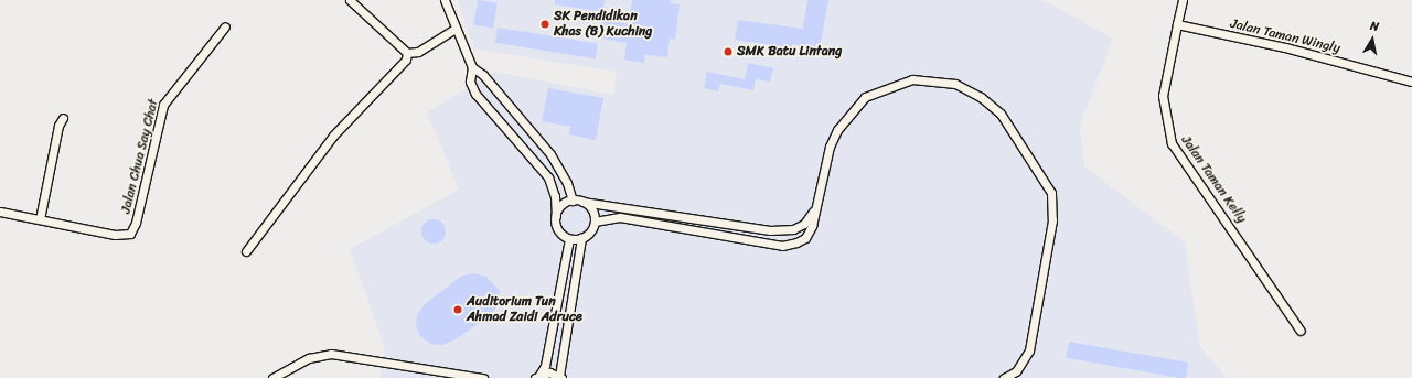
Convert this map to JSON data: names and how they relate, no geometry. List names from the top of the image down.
{
  "streets": {
    "street": ["Jalan Taman Wingly", "Jalan Chua Say Chat", "Jalan Taman Kelly"]
  },
  "crossings": [
    ["Jalan Taman Wingly", "Jalan Taman Kelly"]
  ],
  "places": ["SK Pendidikan Khas (B) Kuching", "SMK Batu Lintang", "Auditorium Tun Ahmad Zaidi Adruce"],
  "north": "top"
}
